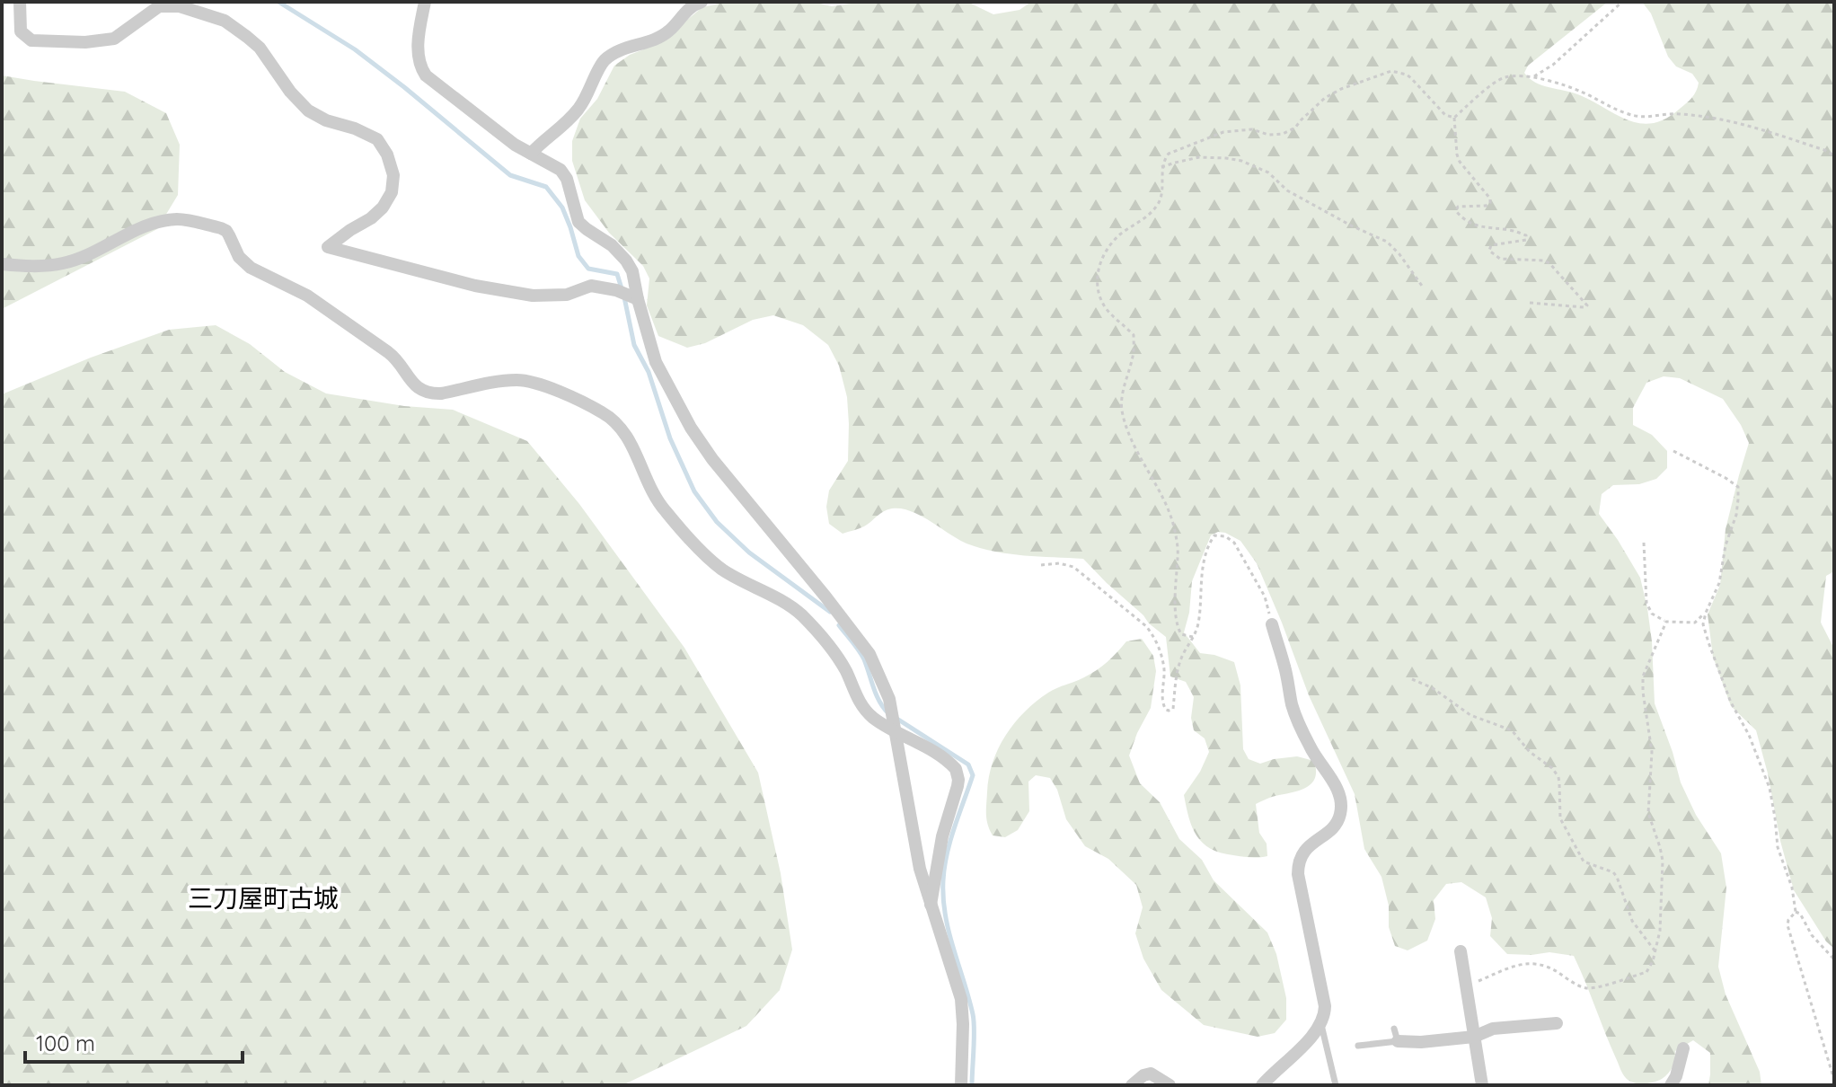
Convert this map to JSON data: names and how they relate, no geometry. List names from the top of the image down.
{
  "districts": ["三刀屋町古城"],
  "scale_bar": "100 m"
}
